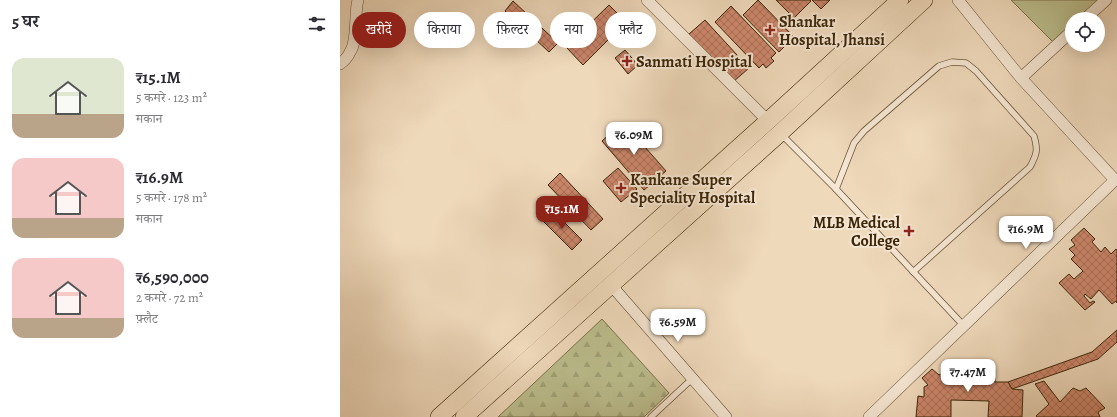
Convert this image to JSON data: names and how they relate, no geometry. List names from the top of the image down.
{
  "places": {
    "health": [
      "Shankar Hospital, Jhansi",
      "Sanmati Hospital",
      "Kankane Super Speciality Hospital",
      "MLB Medical College"
    ]
  },
  "page": {
    "heading": "5 घर",
    "chip": [
      "खरीदें",
      "किराया",
      "फ़िल्टर",
      "नया",
      "फ़्लैट"
    ],
    "list": [
      {
        "name": "₹15.1M",
        "note": "5 कमरे · 123 m² · मकान"
      },
      {
        "name": "₹16.9M",
        "note": "5 कमरे · 178 m² · मकान"
      },
      {
        "name": "₹6,590,000",
        "note": "2 कमरे · 72 m² · फ़्लैट"
      }
    ],
    "price": [
      "₹6.09M",
      "₹15.1M",
      "₹16.9M",
      "₹6.59M",
      "₹7.47M"
    ]
  }
}
